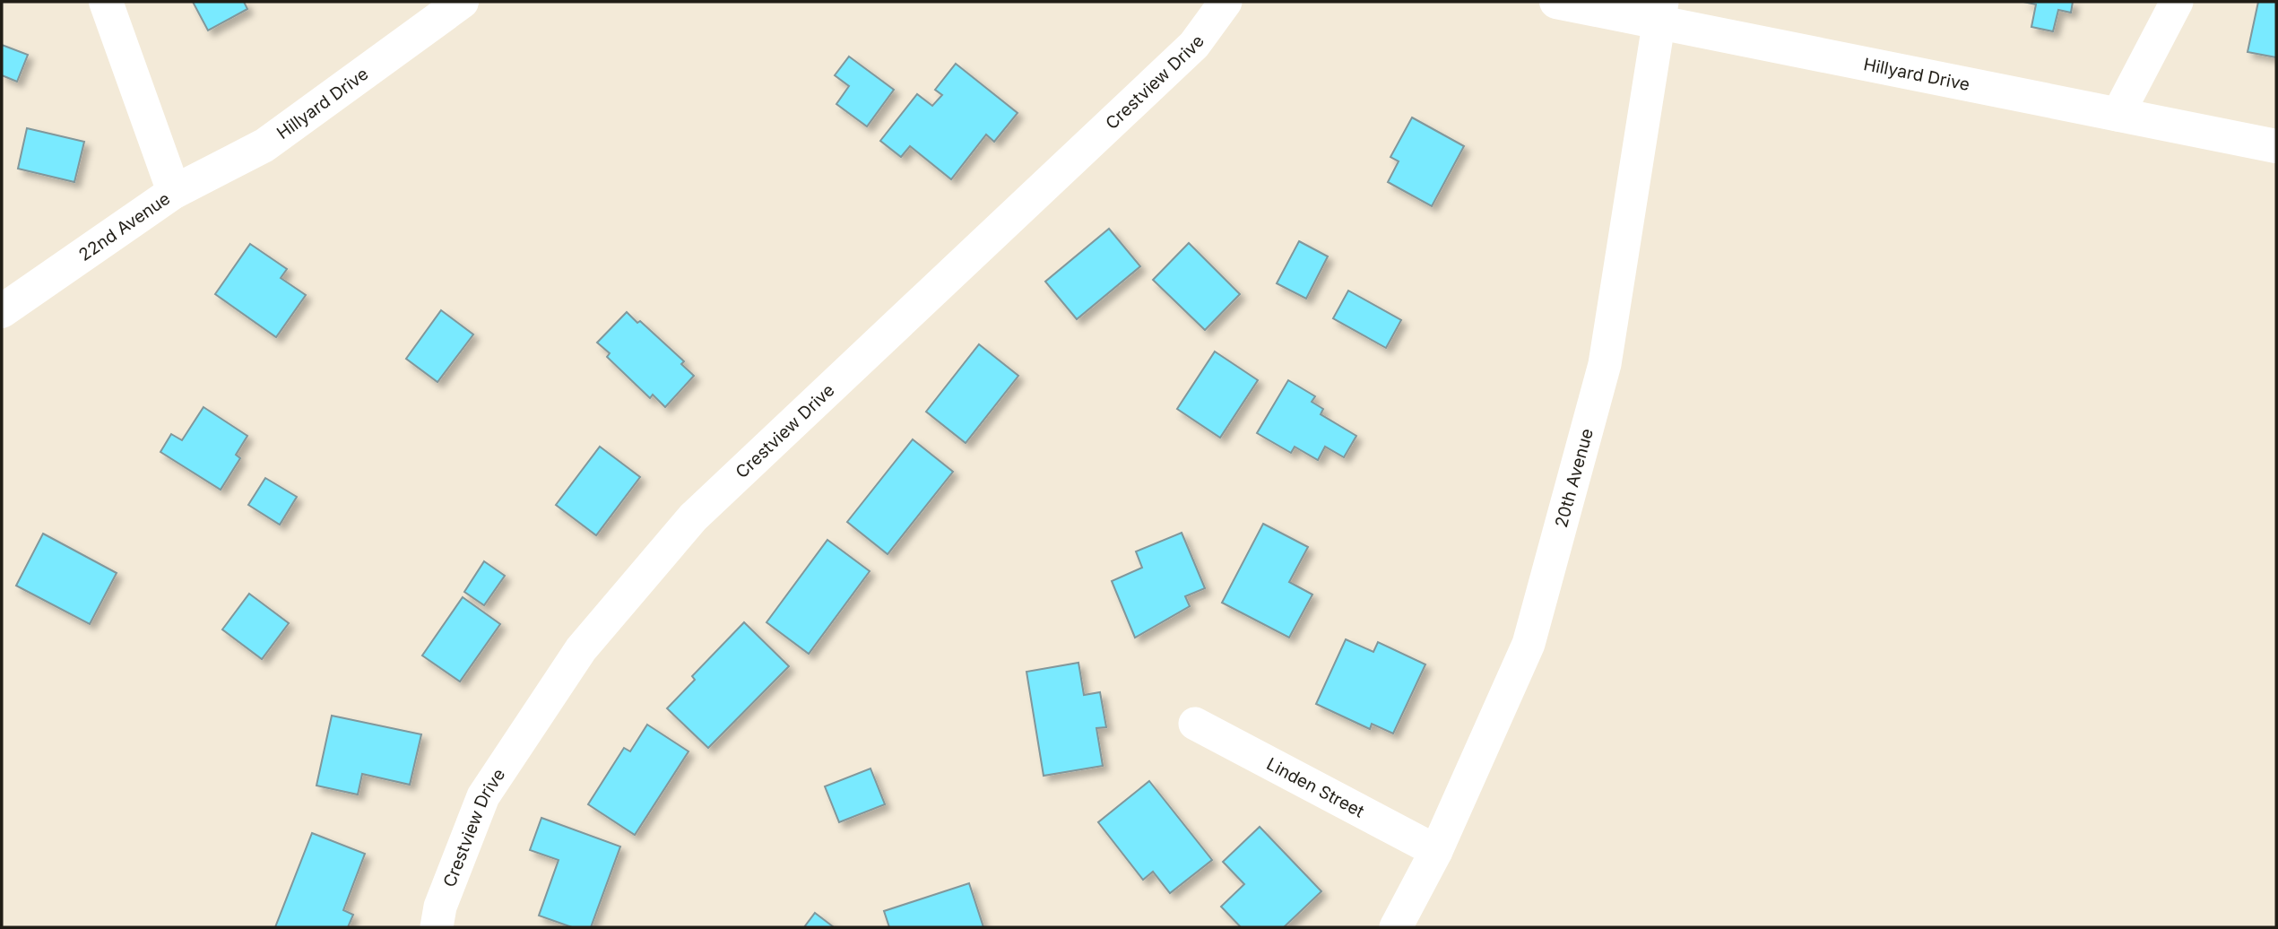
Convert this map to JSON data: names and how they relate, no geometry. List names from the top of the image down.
{
  "streets": {
    "street": [
      "Hillyard Drive",
      "Crestview Drive",
      "22nd Avenue",
      "20th Avenue",
      "Linden Street"
    ]
  },
  "crossings": [
    ["Hillyard Drive", "22nd Avenue"],
    ["Hillyard Drive", "20th Avenue"],
    ["20th Avenue", "Linden Street"]
  ]
}
